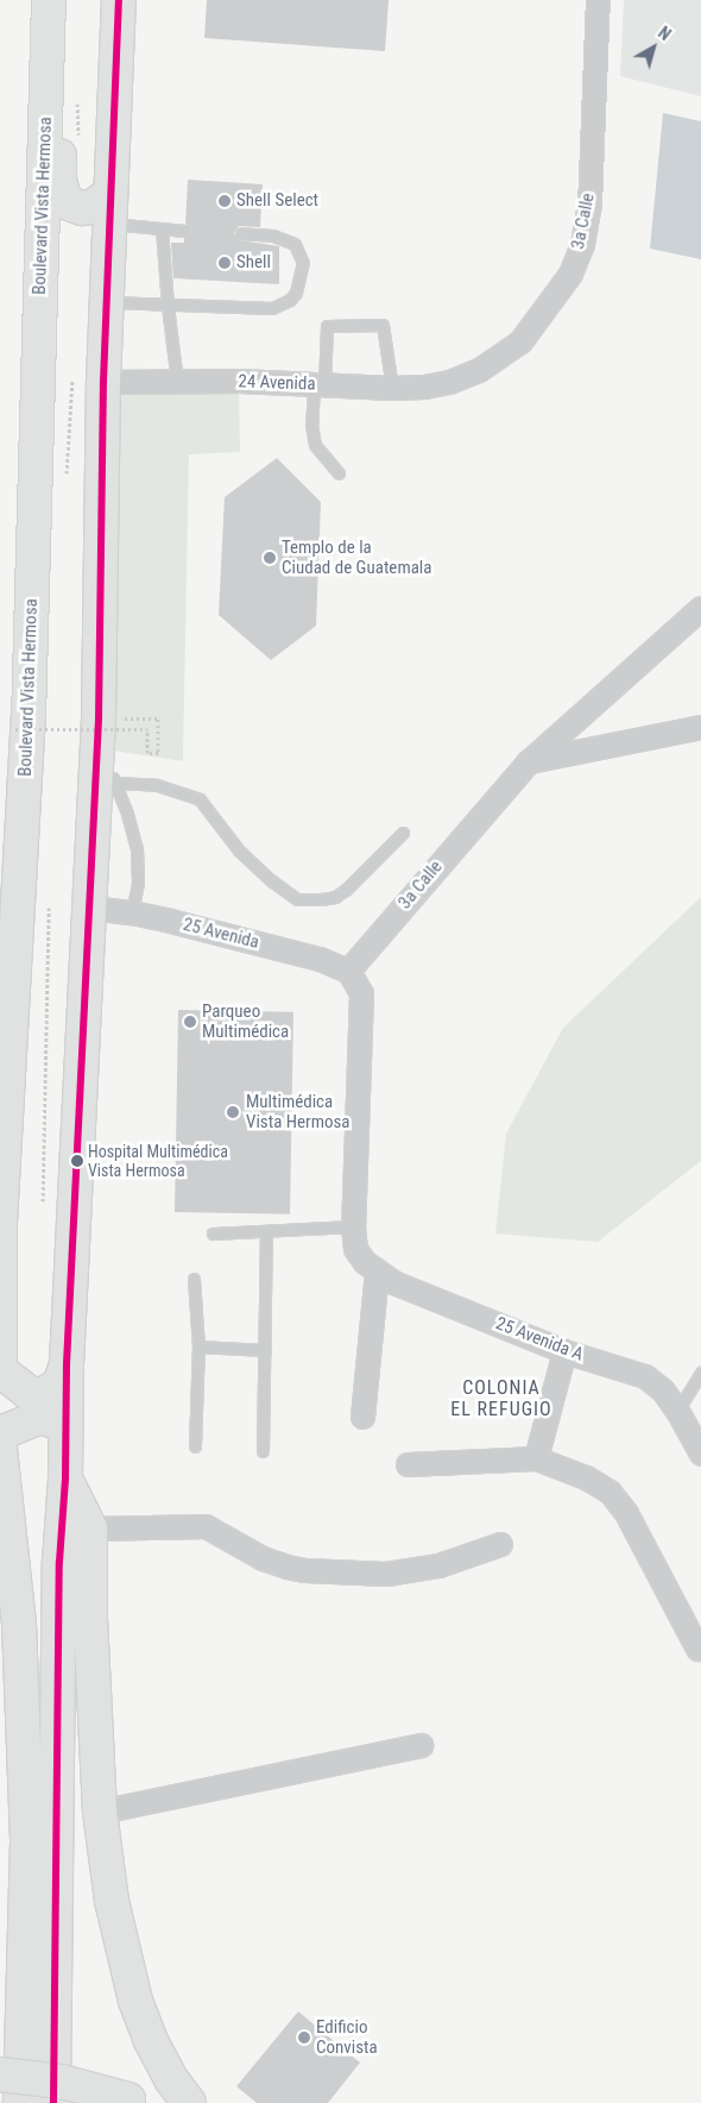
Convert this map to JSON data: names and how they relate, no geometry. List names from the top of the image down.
{
  "streets": {
    "main road": ["Boulevard Vista Hermosa"],
    "street": [
      "3a Calle",
      "24 Avenida",
      "25 Avenida",
      "25 Avenida A"
    ]
  },
  "crossings": [
    ["3a Calle", "24 Avenida"],
    ["3a Calle", "25 Avenida"]
  ],
  "districts": ["COLONIA EL REFUGIO"],
  "places": [
    "Shell Select",
    "Shell",
    "Templo de la Ciudad de Guatemala",
    "Parqueo Multimédica",
    "Multimédica Vista Hermosa",
    "Hospital Multimédica Vista Hermosa",
    "Edificio Convista"
  ],
  "north": "top right"
}
